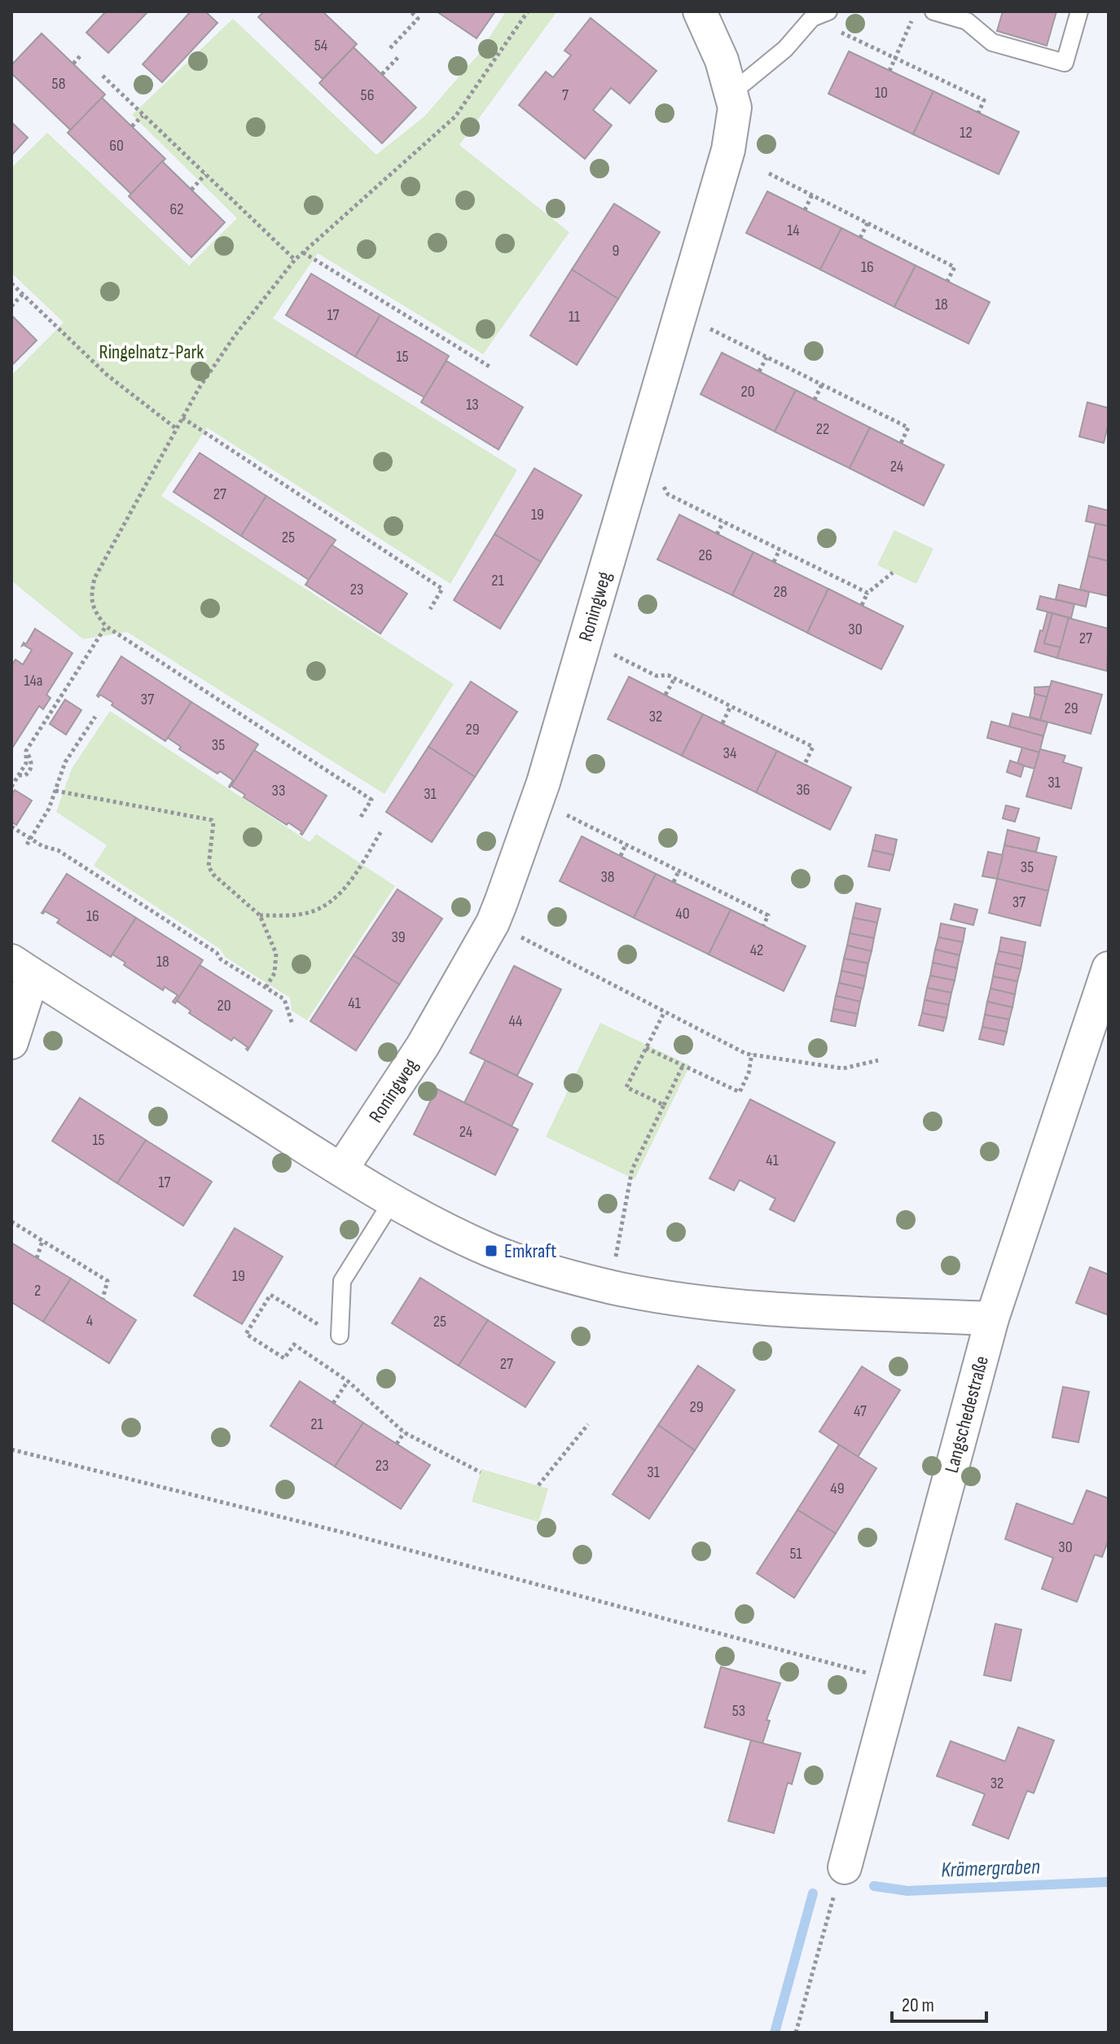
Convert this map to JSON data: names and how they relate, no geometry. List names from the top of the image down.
{
  "streets": {
    "street": ["Roningweg", "Langschedestraße"]
  },
  "water": ["Krämergraben"],
  "parks": ["Ringelnatz-Park"],
  "places": {
    "transit": ["Emkraft"]
  },
  "house_numbers": [
    "54",
    "58",
    "10",
    "56",
    "7",
    "12",
    "60",
    "62",
    "14",
    "9",
    "16",
    "18",
    "17",
    "11",
    "15",
    "20",
    "13",
    "22",
    "24",
    "27",
    "19",
    "25",
    "26",
    "21",
    "23",
    "28",
    "30",
    "27",
    "14a",
    "37",
    "29",
    "32",
    "29",
    "35",
    "34",
    "31",
    "36",
    "33",
    "31",
    "35",
    "38",
    "37",
    "40",
    "16",
    "39",
    "42",
    "18",
    "41",
    "20",
    "44",
    "24",
    "15",
    "41",
    "17",
    "19",
    "2",
    "4",
    "25",
    "27",
    "29",
    "47",
    "21",
    "23",
    "31",
    "49",
    "30",
    "51",
    "53",
    "32"
  ],
  "scale_bar": "20 m"
}
